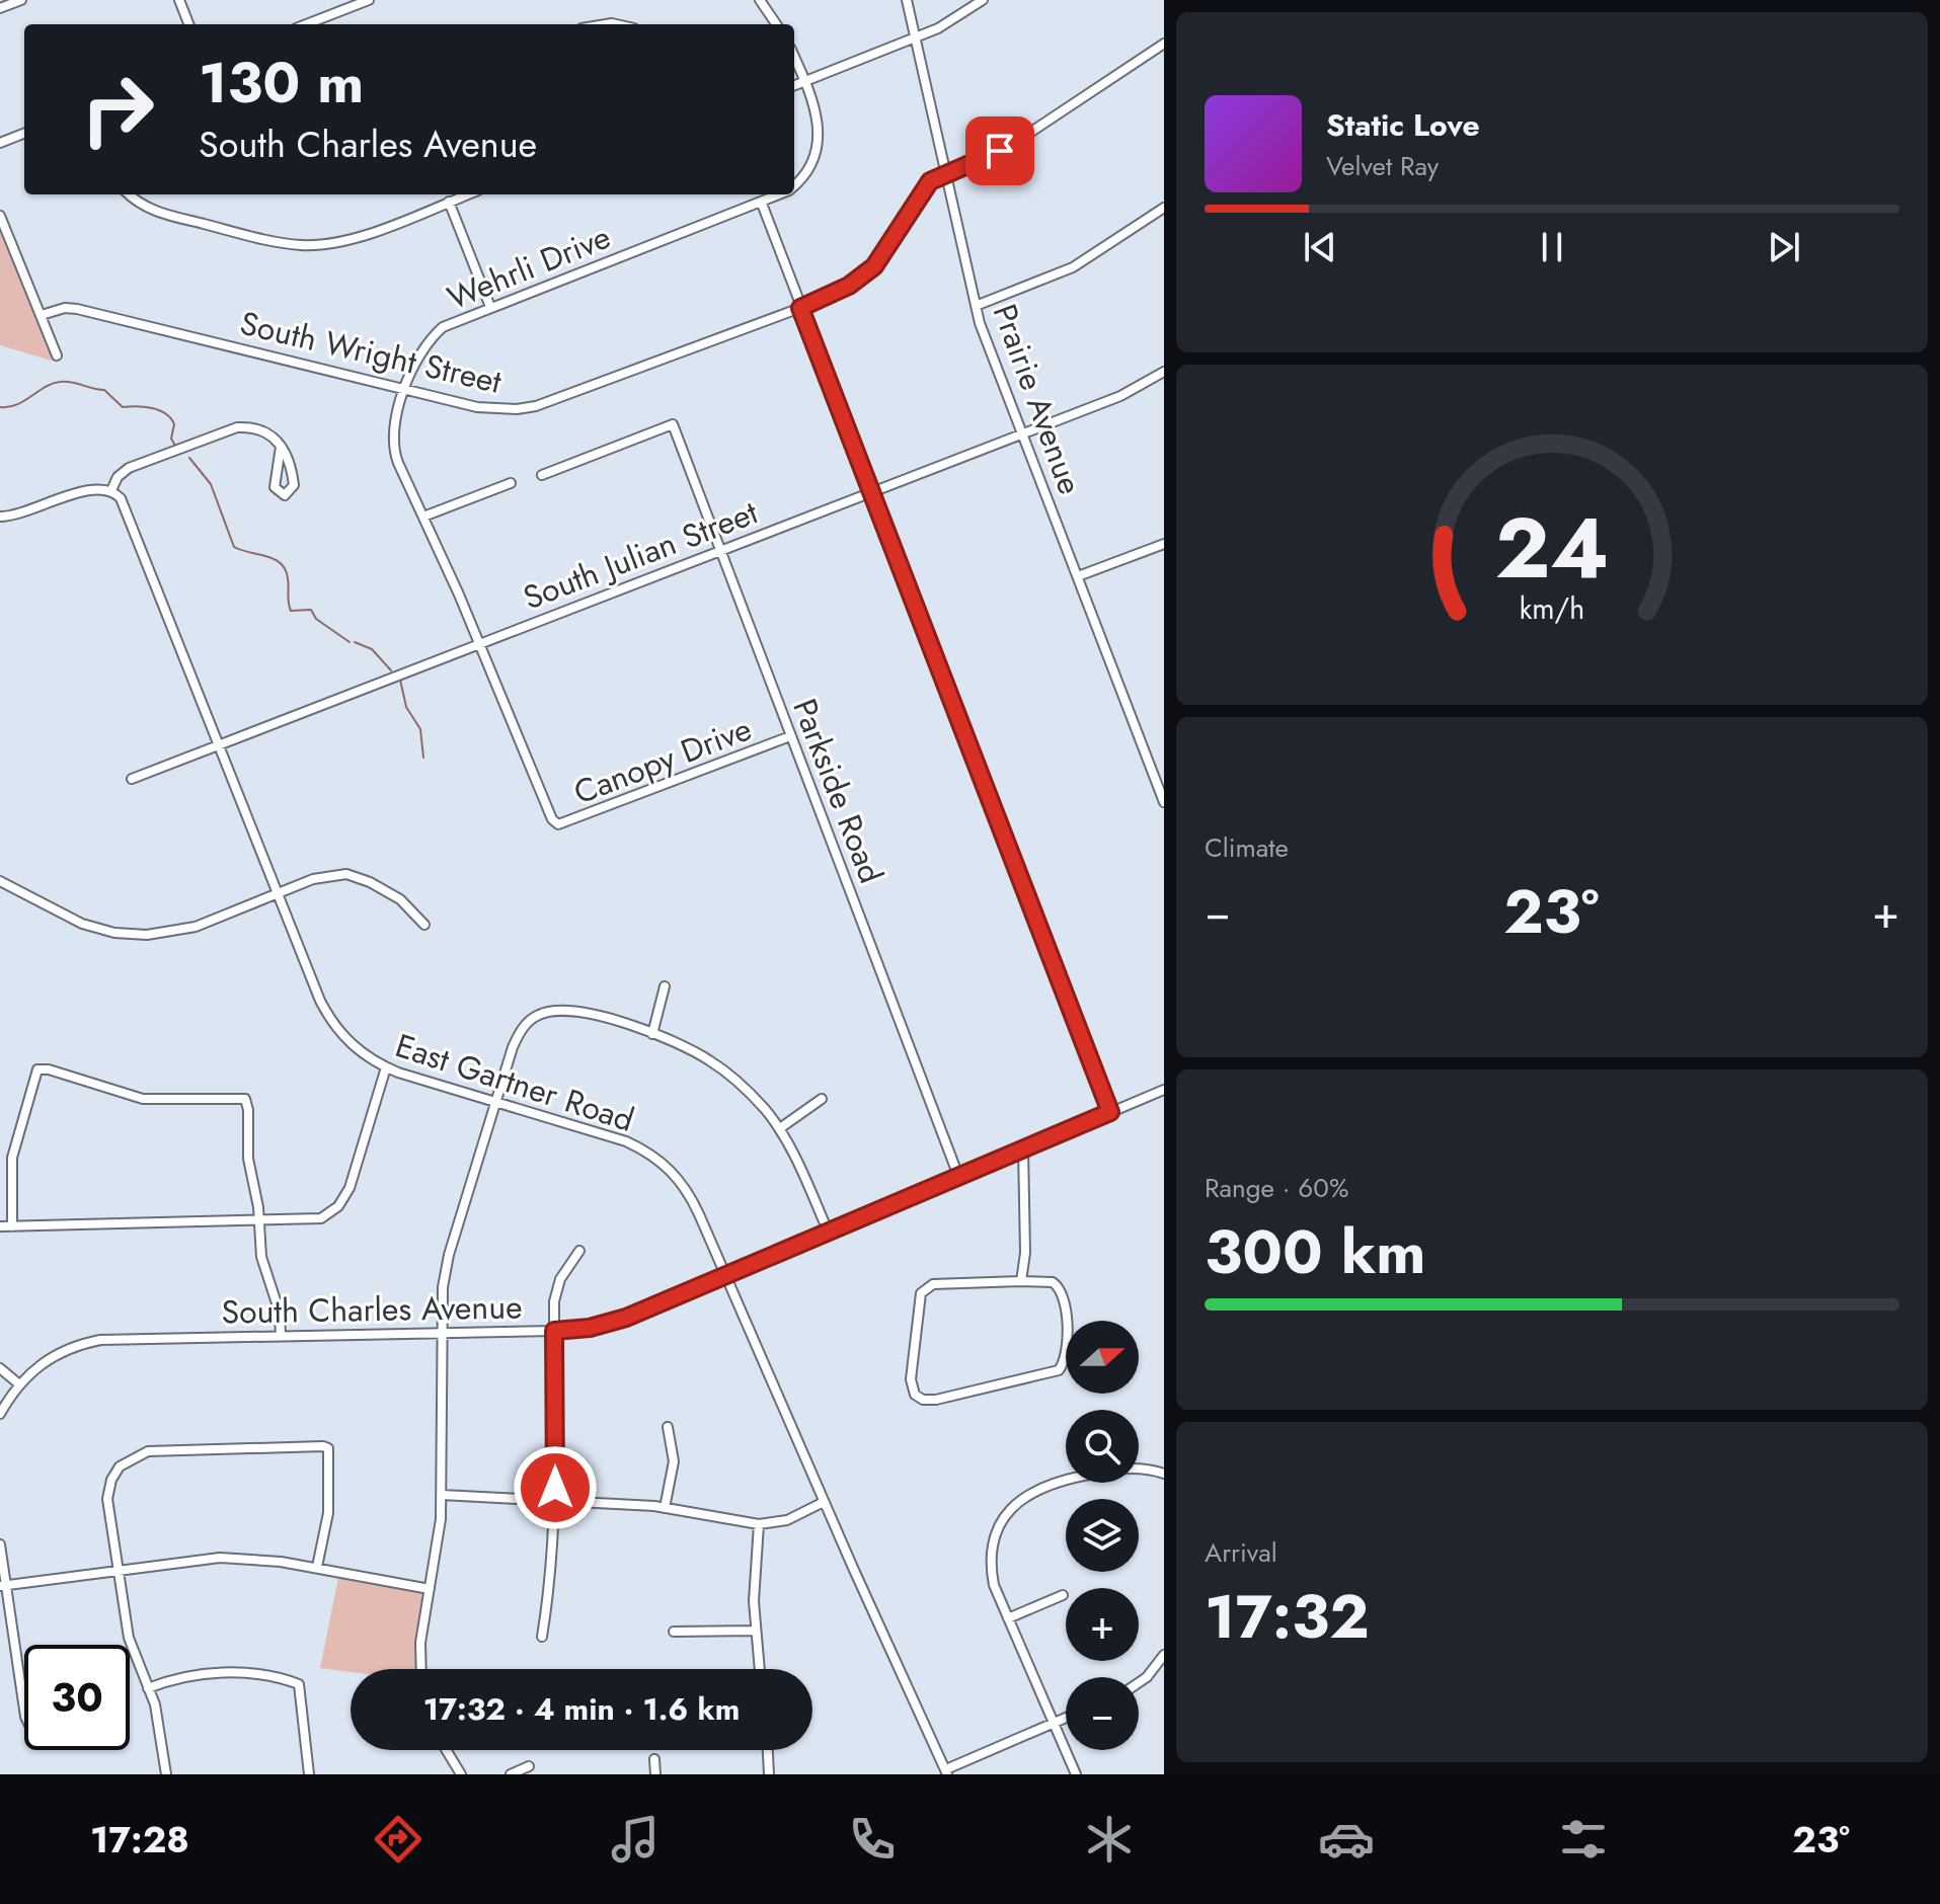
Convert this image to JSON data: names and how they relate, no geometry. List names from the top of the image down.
{
  "streets": {
    "street": [
      "Wehrli Drive",
      "South Wright Street",
      "Prairie Avenue",
      "South Julian Street",
      "Canopy Drive",
      "Parkside Road",
      "East Gartner Road",
      "South Charles Avenue"
    ]
  },
  "crossings": [
    ["Wehrli Drive", "South Wright Street"],
    ["South Wright Street", "Prairie Avenue"],
    ["Prairie Avenue", "South Julian Street"],
    ["South Julian Street", "Canopy Drive"],
    ["South Julian Street", "Parkside Road"],
    ["South Julian Street", "East Gartner Road"],
    ["Canopy Drive", "Parkside Road"],
    ["Parkside Road", "South Charles Avenue"],
    ["East Gartner Road", "South Charles Avenue"]
  ],
  "north": "right",
  "page": {
    "turn": ["130 m", "South Charles Avenue"],
    "song": ["Static Love", "Velvet Ray"],
    "tile": [
      "Climate",
      ["Range · 60%", "300 km"],
      ["Arrival", "17:32"]
    ],
    "heat": ["−", "23°", "+"],
    "map_buttons": ["+", "−"],
    "limit": "30",
    "trip": "17:32 · 4 min · 1.6 km",
    "tabs": ["17:28", "23°"],
    "gauge": ["24", "km/h"]
  }
}
